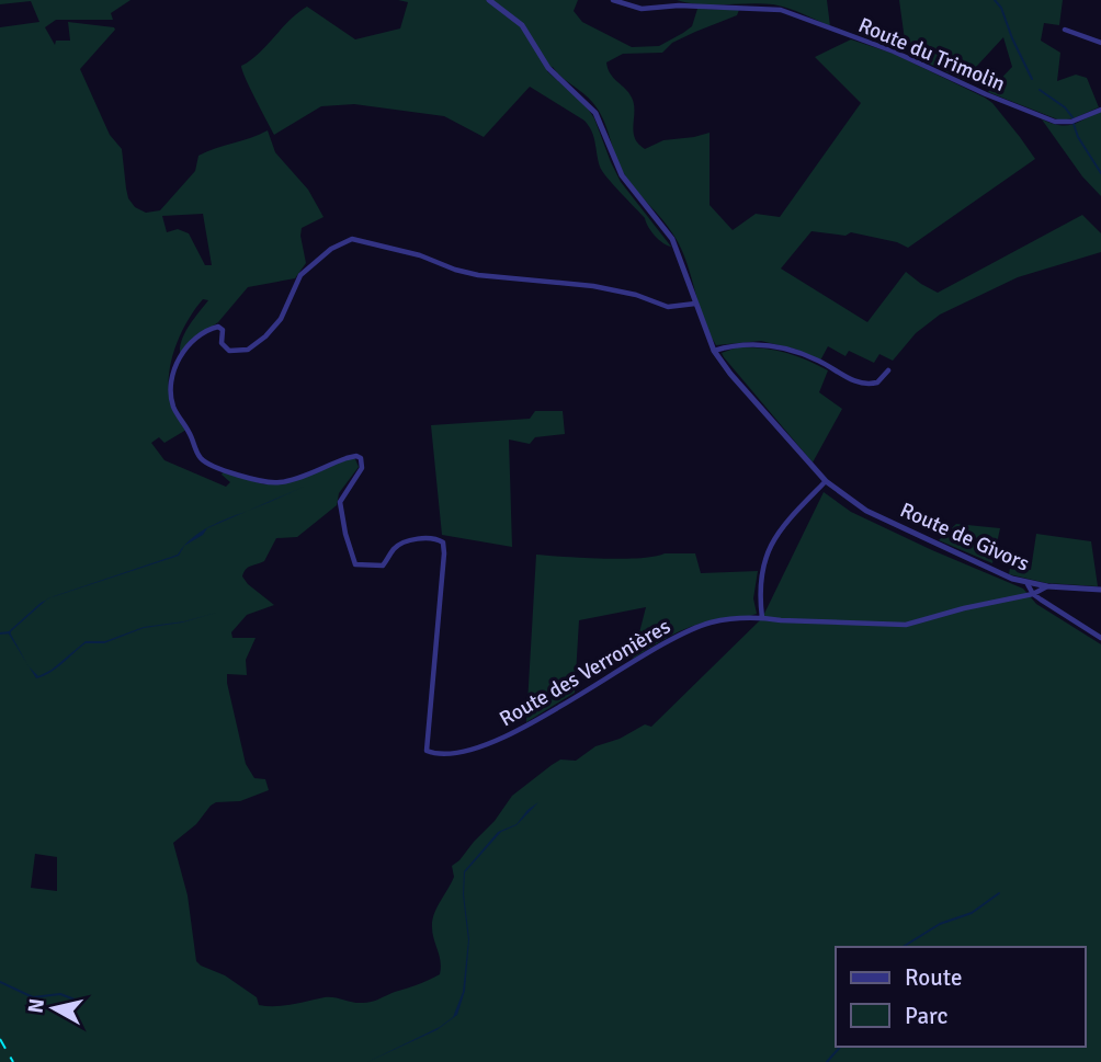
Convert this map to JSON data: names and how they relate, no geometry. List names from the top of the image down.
{
  "streets": {
    "street": ["Route du Trimolin", "Route de Givors", "Route des Verronières"]
  },
  "crossings": [
    ["Route de Givors", "Route des Verronières"]
  ],
  "legend": ["Route", "Parc"],
  "north": "left"
}
